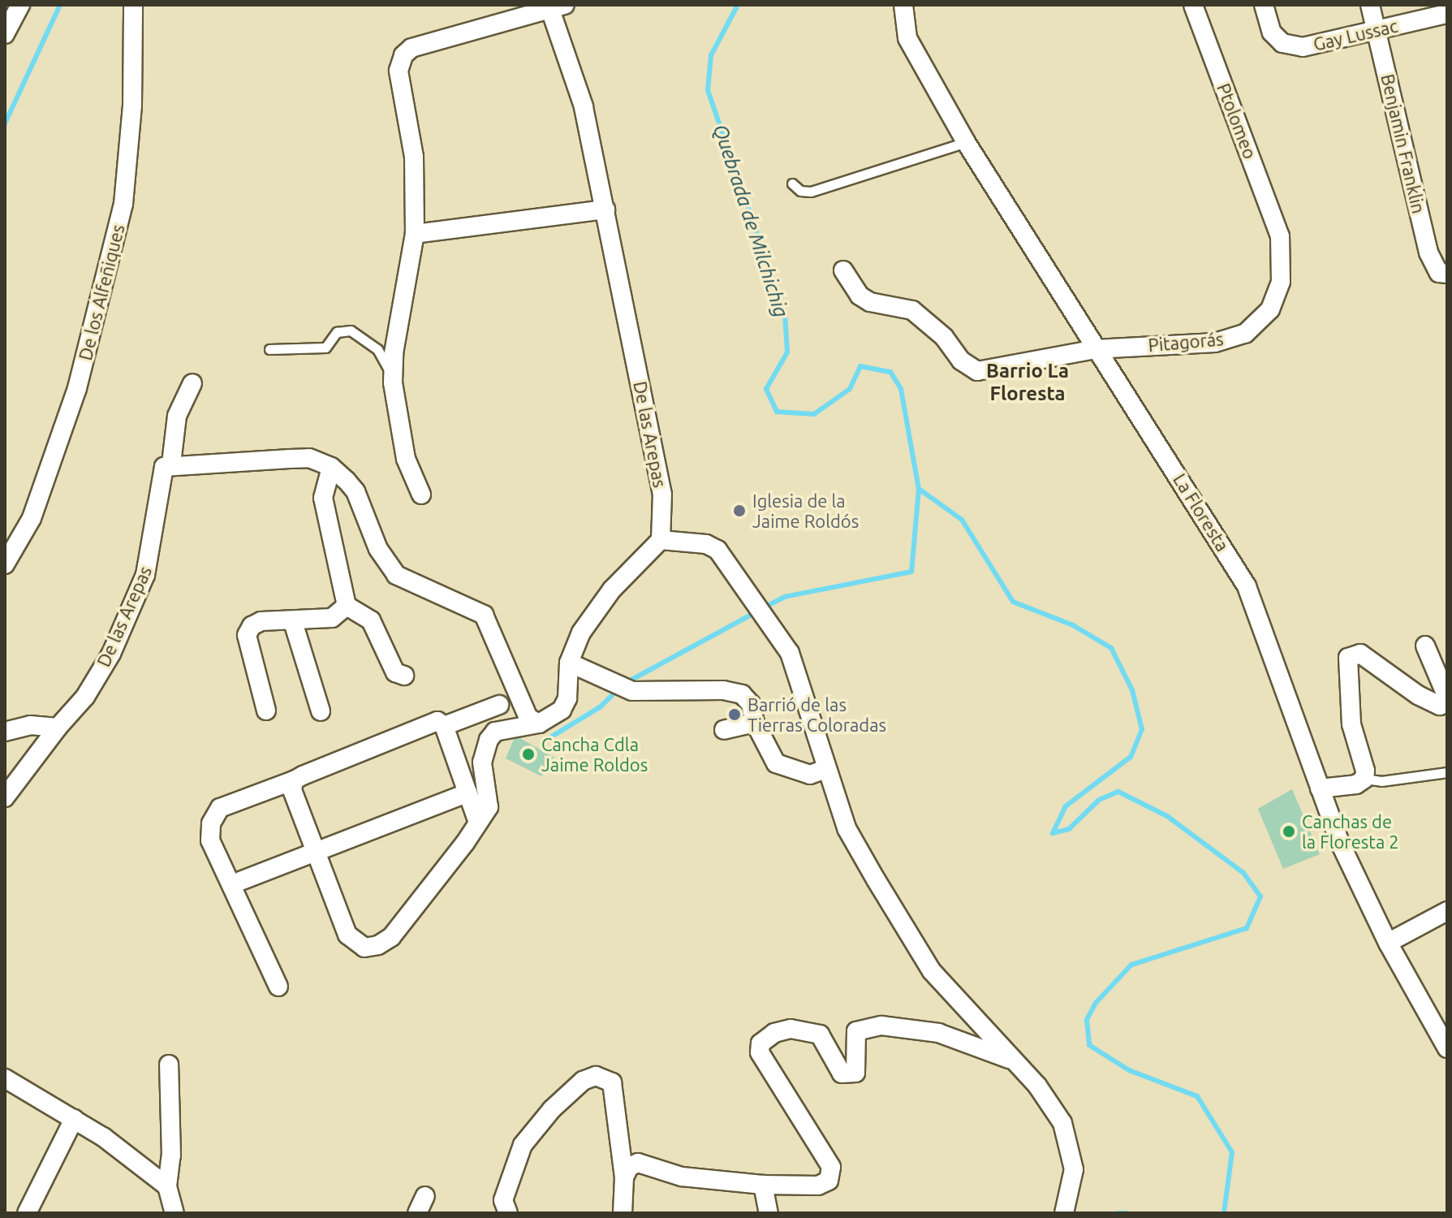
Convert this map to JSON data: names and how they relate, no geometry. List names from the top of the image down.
{
  "streets": {
    "street": [
      "Gay Lussac",
      "Ptolomeo",
      "Benjamin Franklin",
      "De los Alfeñiques",
      "Pitagorás",
      "De las Arepas",
      "La Floresta"
    ]
  },
  "crossings": [
    ["Gay Lussac", "Benjamin Franklin"],
    ["Ptolomeo", "Pitagorás"],
    ["Pitagorás", "La Floresta"]
  ],
  "districts": ["Barrio La Floresta"],
  "water": ["Quebrada de Milchichig"],
  "places": [
    "Iglesia de la Jaime Roldós",
    "Barrió de las Tierras Coloradas",
    "Cancha Cdla Jaime Roldos",
    "Canchas de la Floresta 2"
  ]
}
